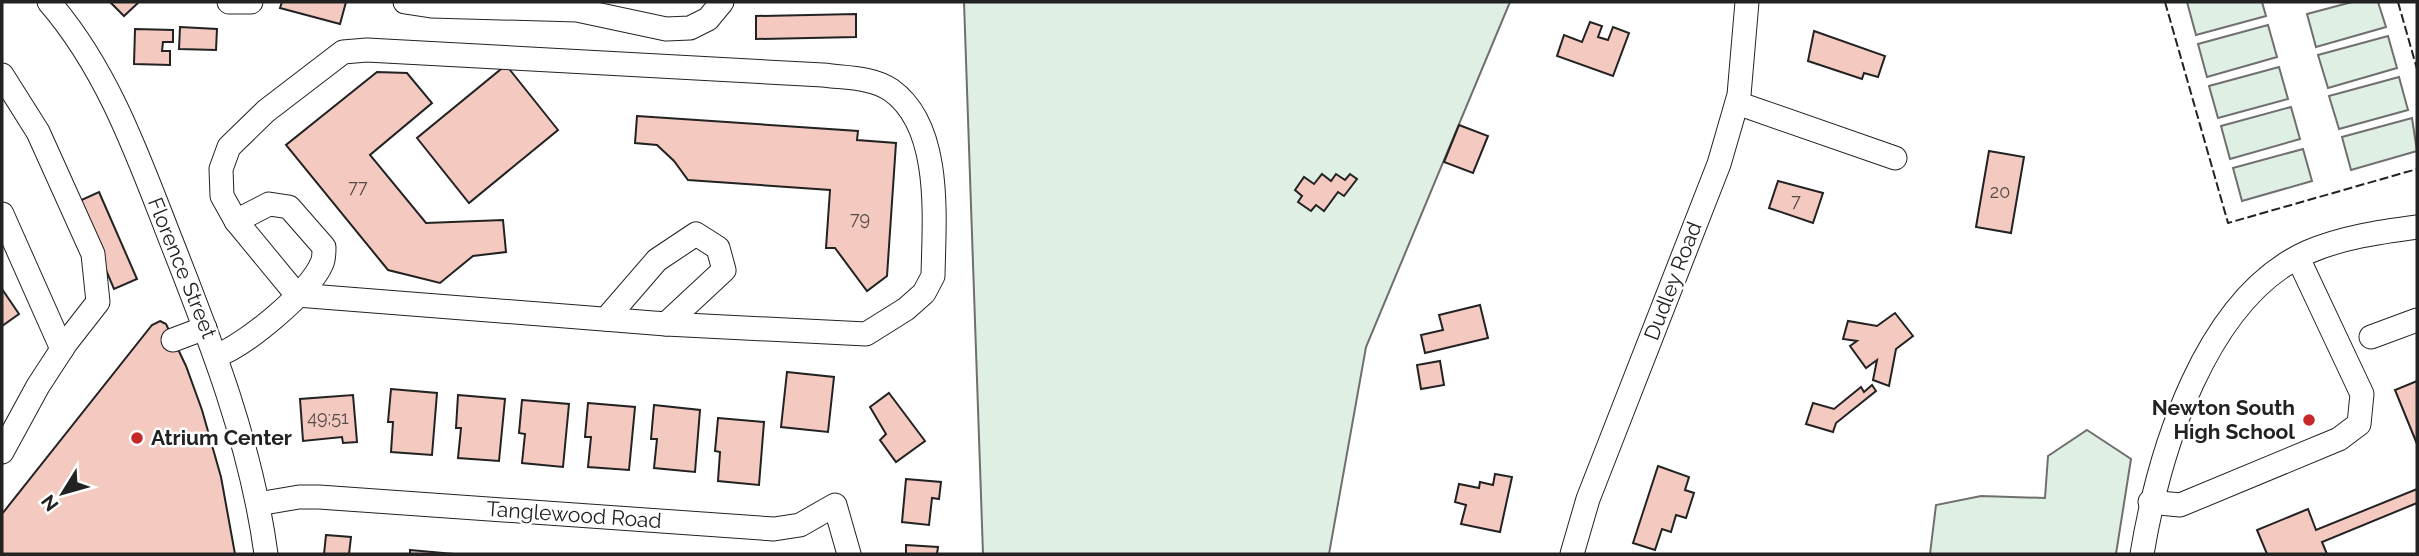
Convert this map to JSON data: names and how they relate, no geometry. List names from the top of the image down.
{
  "streets": {
    "street": ["Florence Street", "Dudley Road", "Tanglewood Road"]
  },
  "crossings": [
    ["Florence Street", "Tanglewood Road"]
  ],
  "places": ["Newton South High School", "Atrium Center"],
  "house_numbers": [
    "77",
    "20",
    "7",
    "79",
    "49;51"
  ],
  "north": "bottom left"
}
